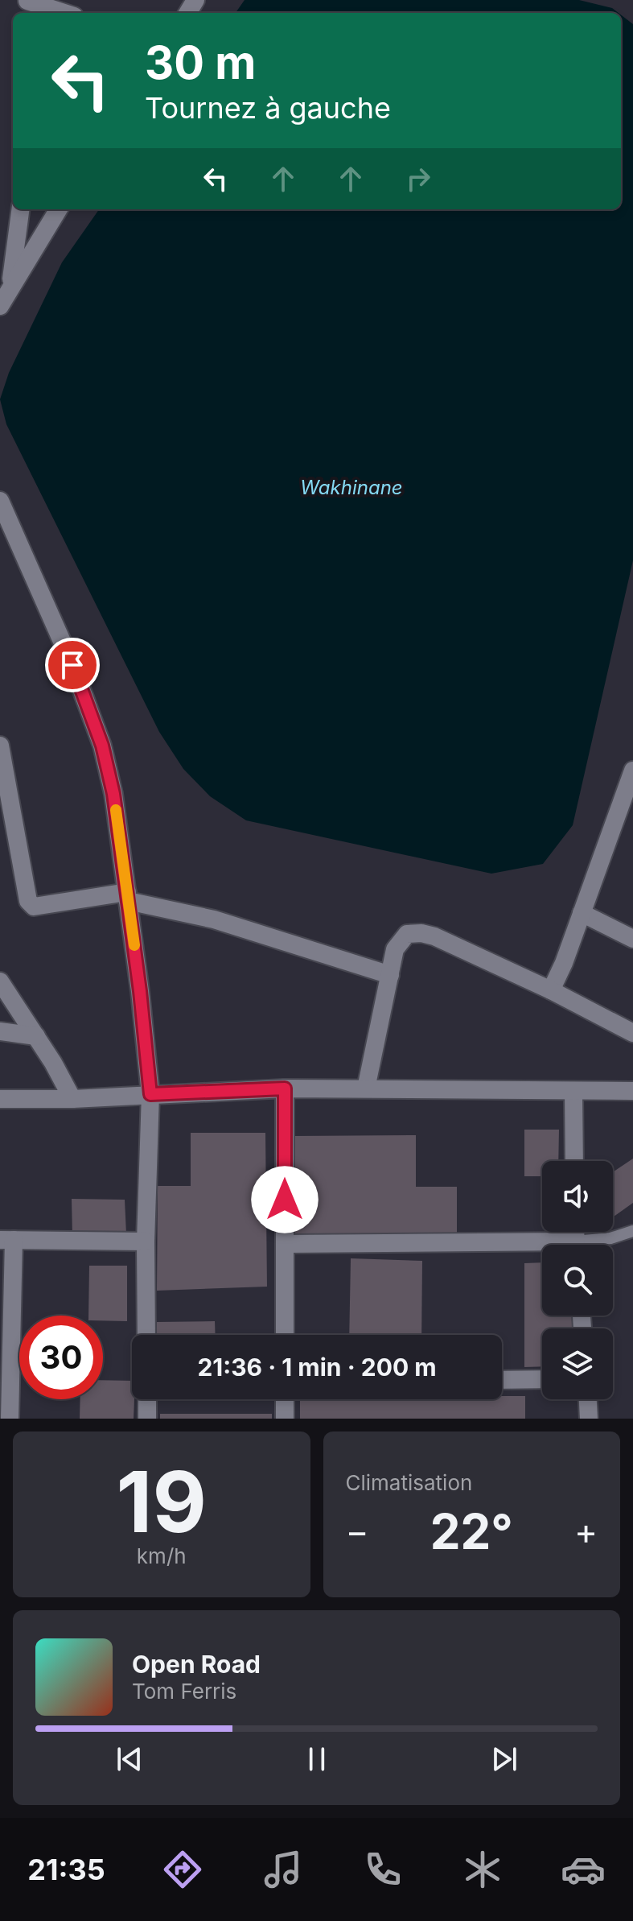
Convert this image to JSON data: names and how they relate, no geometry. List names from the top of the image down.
{
  "water": ["Wakhinane"],
  "page": {
    "turn": ["30 m", "Tournez à gauche"],
    "limit": "30",
    "trip": "21:36 · 1 min · 200 m",
    "tile": [
      ["19", "km/h"],
      "Climatisation"
    ],
    "heat": ["−", "22°", "+"],
    "song": ["Open Road", "Tom Ferris"],
    "tabs": "21:35"
  }
}
